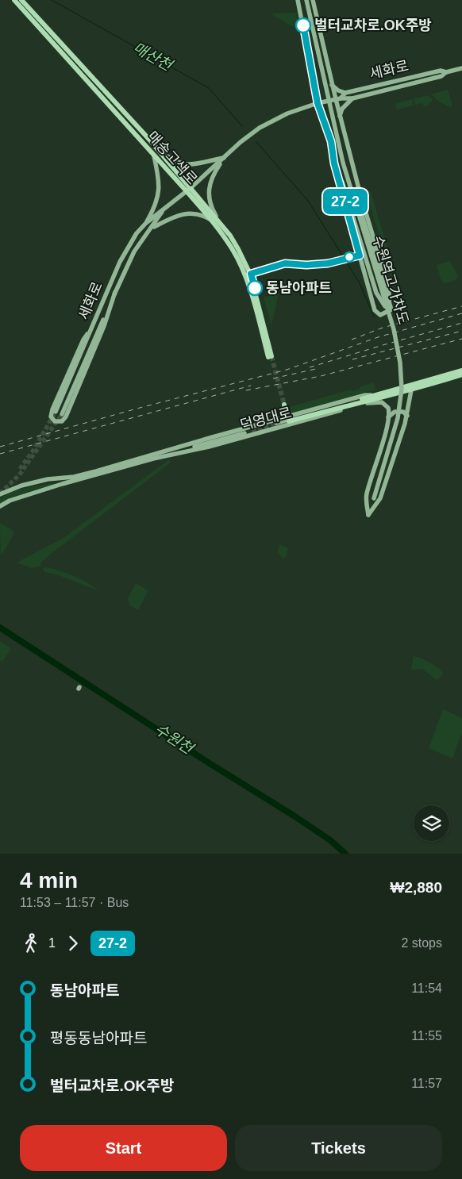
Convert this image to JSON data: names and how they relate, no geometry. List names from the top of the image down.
{
  "streets": {
    "main road": [
      "세화로",
      "매송고색로",
      "수원역고가차도",
      "덕영대로"
    ]
  },
  "crossings": [
    ["세화로", "매송고색로"]
  ],
  "water": ["매산천", "수원천"],
  "places": ["벌터교차로.OK주방", "동남아파트"],
  "lines": ["bus line 27-2"],
  "page": {
    "on_map": "27-2",
    "heading": ["4 min", "11:53 – 11:57 · Bus", "₩2,880"],
    "legs": ["1", "27-2", "2 stops"],
    "list": [
      {
        "name": "동남아파트",
        "value": "11:54"
      },
      {
        "name": "평동동남아파트",
        "value": "11:55"
      },
      {
        "name": "벌터교차로.OK주방",
        "value": "11:57"
      }
    ],
    "buttons": ["Start", "Tickets"]
  }
}
